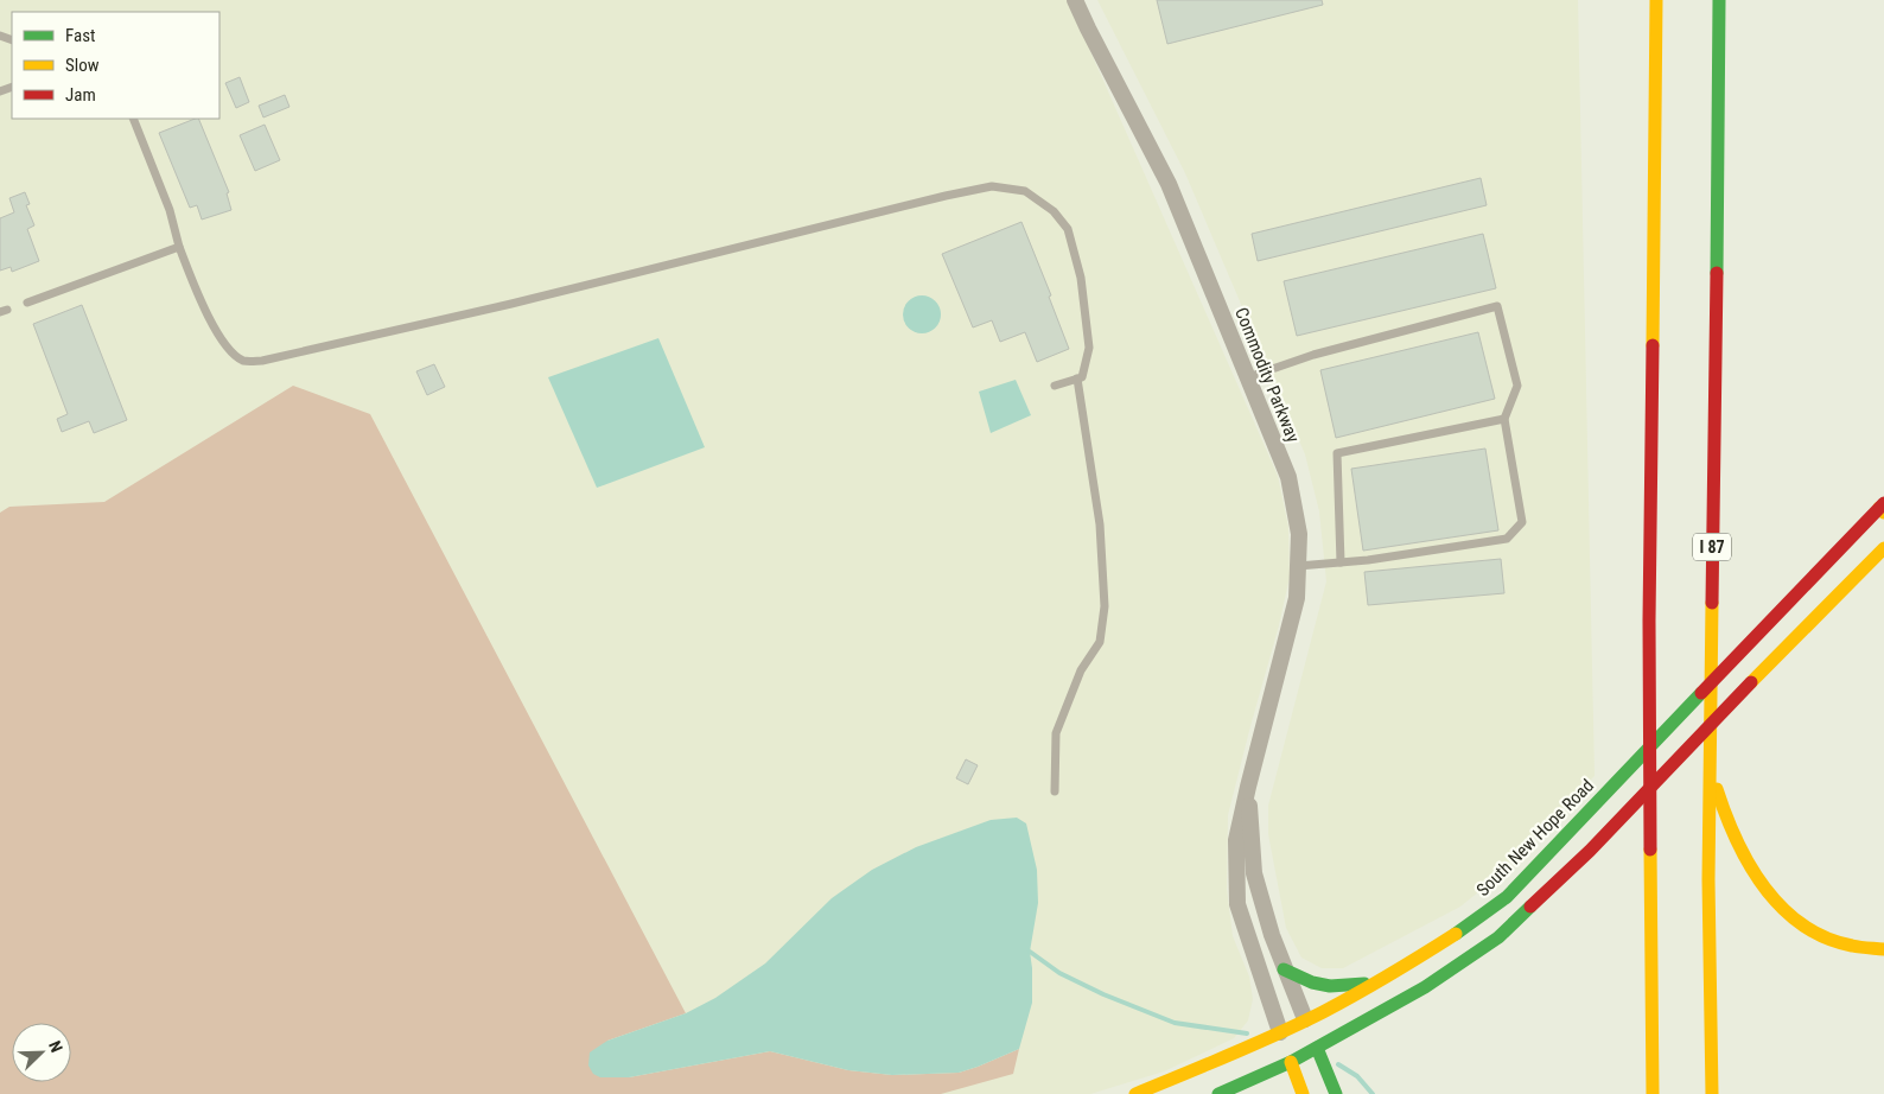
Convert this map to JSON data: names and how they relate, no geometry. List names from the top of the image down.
{
  "streets": {
    "main road": ["I 87", "South New Hope Road"],
    "street": ["Commodity Parkway"]
  },
  "crossings": [
    ["Commodity Parkway", "South New Hope Road"]
  ],
  "legend": ["Fast", "Slow", "Jam"],
  "north": "top right"
}
